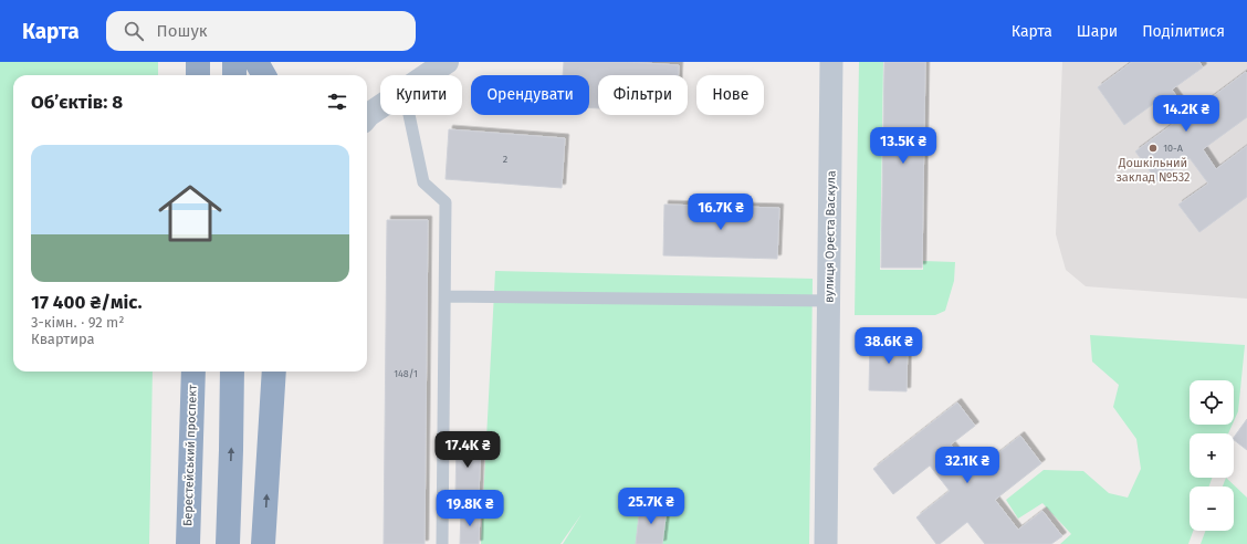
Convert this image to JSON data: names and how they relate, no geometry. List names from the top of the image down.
{
  "streets": {
    "highway": ["Берестейський проспект"],
    "street": ["вулиця Ореста Васкула"]
  },
  "places": ["Дошкільний заклад №532"],
  "house_numbers": ["10-А", "2", "148/1"],
  "page": {
    "header": "Карта",
    "search": "Пошук",
    "nav": ["Карта", "Шари", "Поділитися"],
    "chip": [
      "Купити",
      "Орендувати",
      "Фільтри",
      "Нове"
    ],
    "heading": "Об’єктів: 8",
    "price": [
      "14.2K ₴",
      "13.5K ₴",
      "16.7K ₴",
      "38.6K ₴",
      "17.4K ₴",
      "32.1K ₴",
      "25.7K ₴",
      "19.8K ₴"
    ],
    "list": [
      {
        "name": "17 400 ₴/міс.",
        "note": "3-кімн. · 92 m² · Квартира"
      }
    ],
    "map_buttons": ["+", "−"]
  }
}
